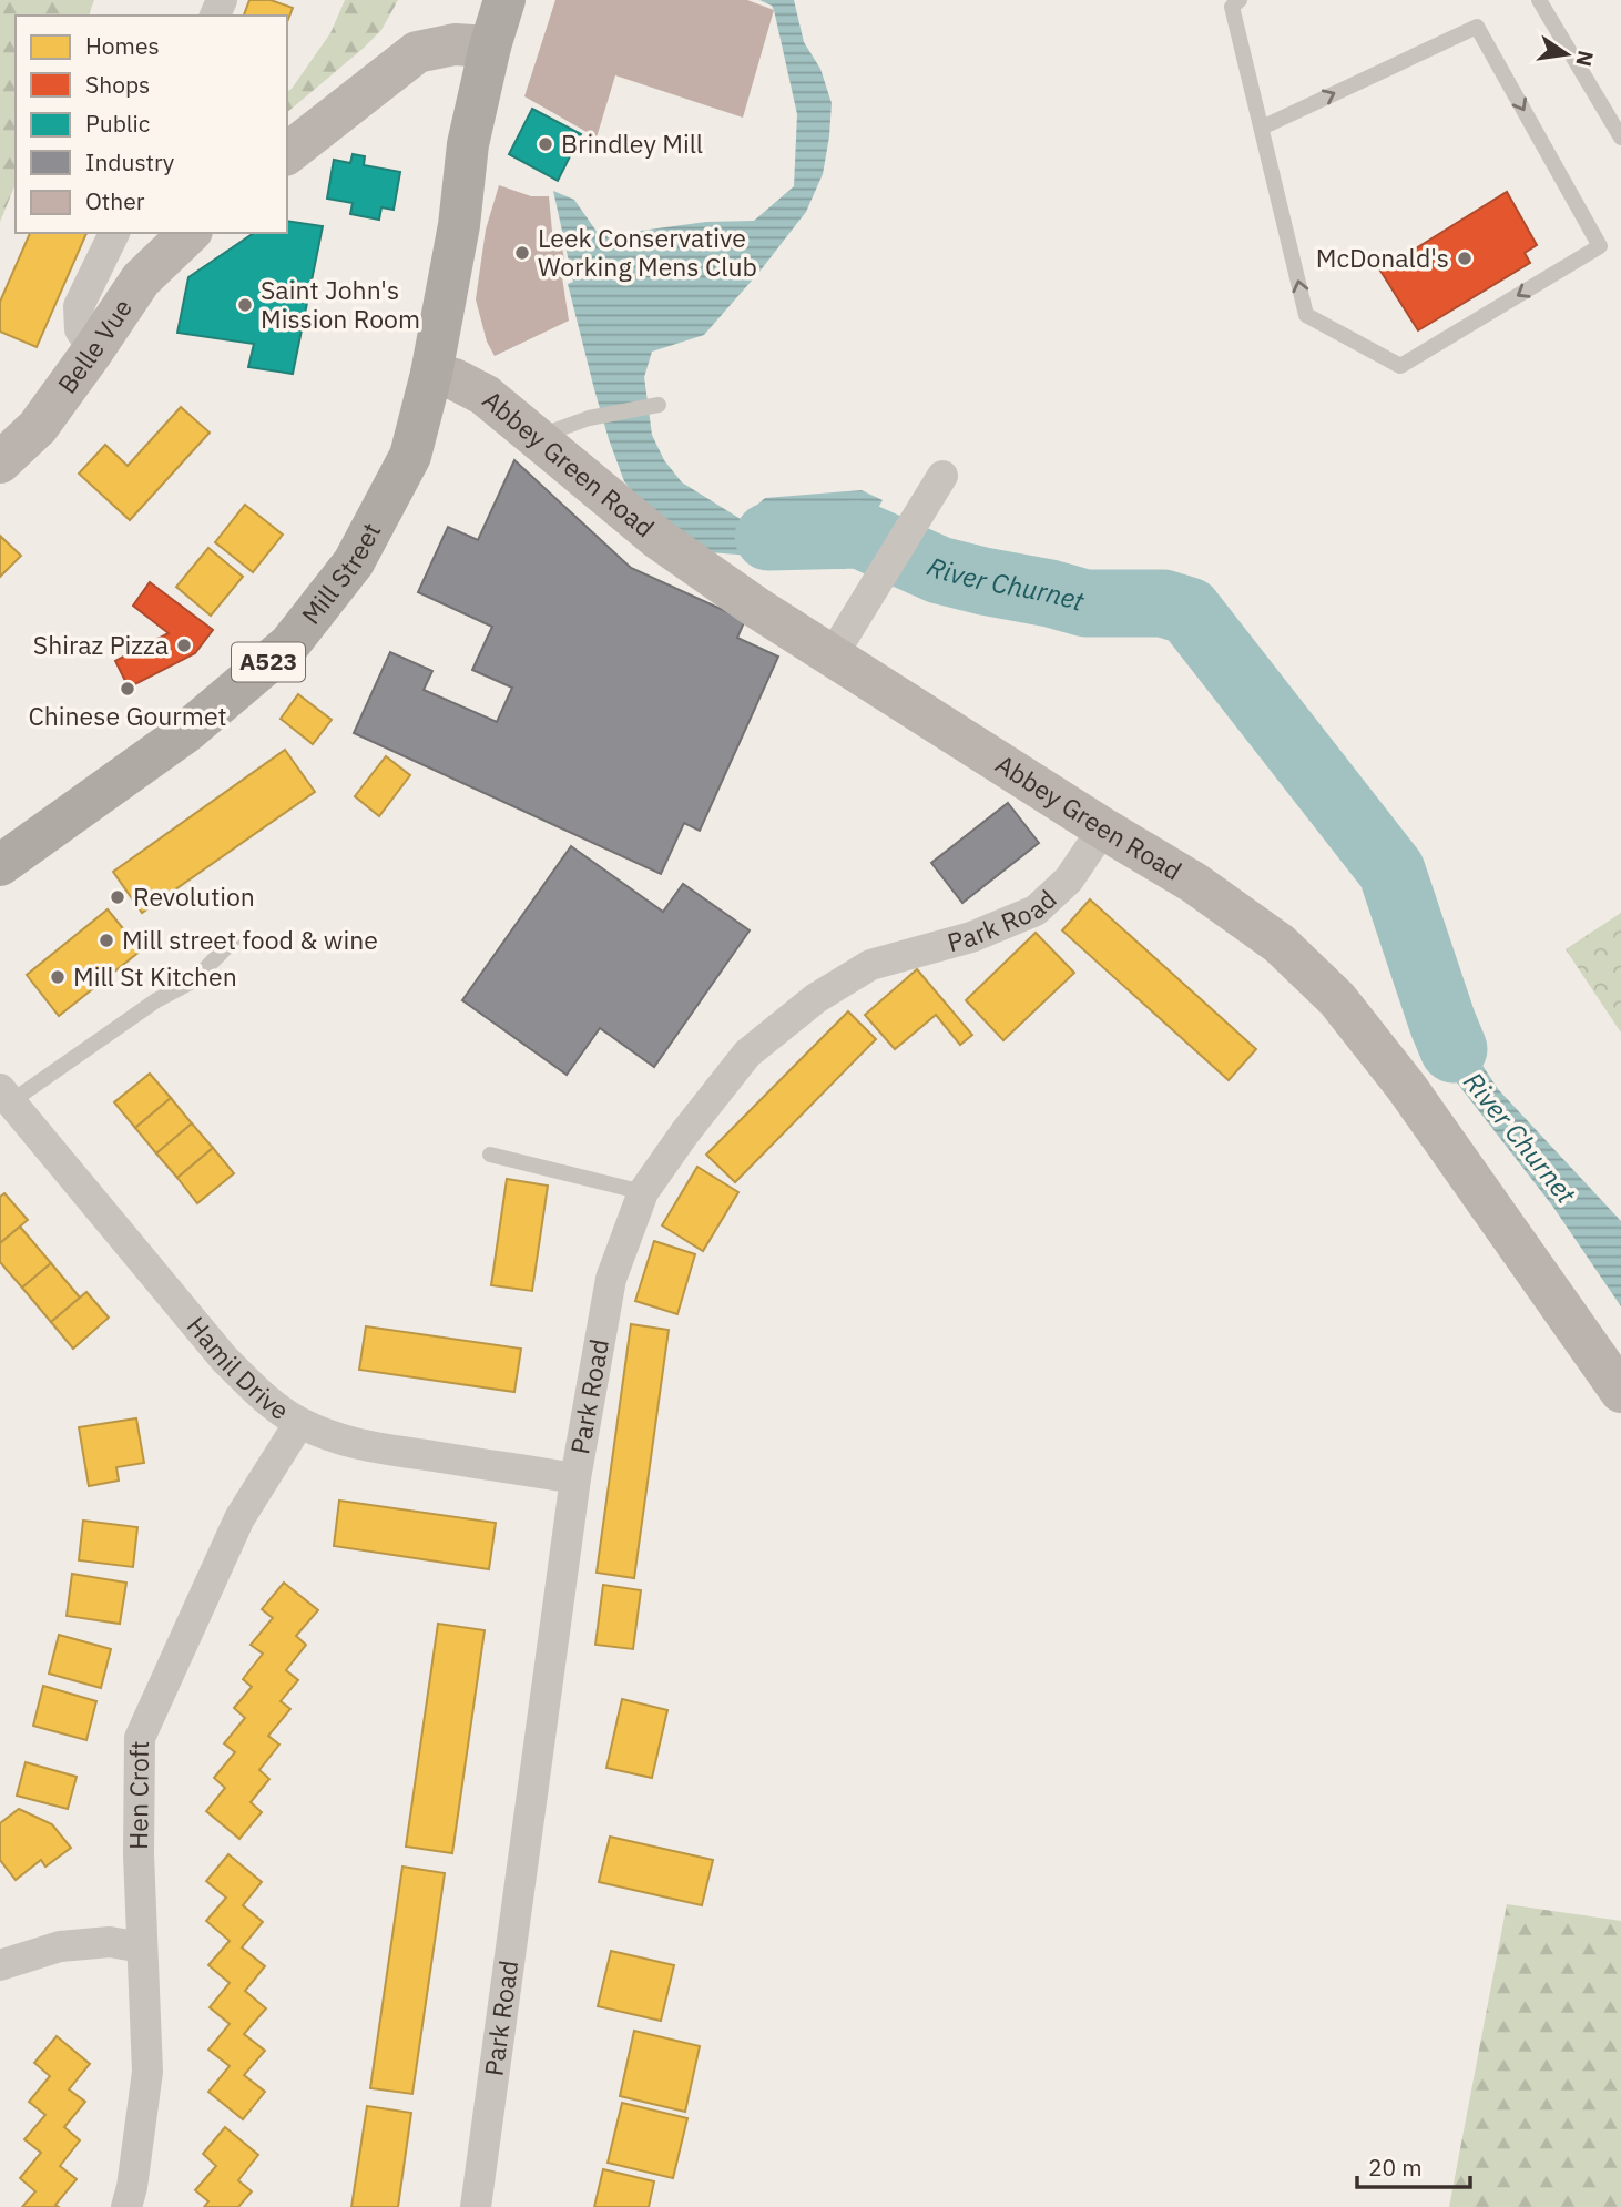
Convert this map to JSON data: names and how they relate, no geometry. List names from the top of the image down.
{
  "streets": {
    "highway": ["Mill Street", "A523"],
    "street": [
      "Belle Vue",
      "Abbey Green Road",
      "Park Road",
      "Hamil Drive",
      "Hen Croft"
    ]
  },
  "crossings": [
    ["Abbey Green Road", "Mill Street"],
    ["Abbey Green Road", "Park Road"],
    ["Mill Street", "A523"],
    ["Park Road", "Hamil Drive"],
    ["Hamil Drive", "Hen Croft"]
  ],
  "water": ["River Churnet"],
  "places": [
    "Brindley Mill",
    "Leek Conservative Working Mens Club",
    "McDonald's",
    "Saint John's Mission Room",
    "Shiraz Pizza",
    "Chinese Gourmet",
    "Revolution",
    "Mill street food & wine",
    "Mill St Kitchen"
  ],
  "legend": [
    "Homes",
    "Shops",
    "Public",
    "Industry",
    "Other"
  ],
  "scale_bar": "20 m",
  "north": "right"
}
